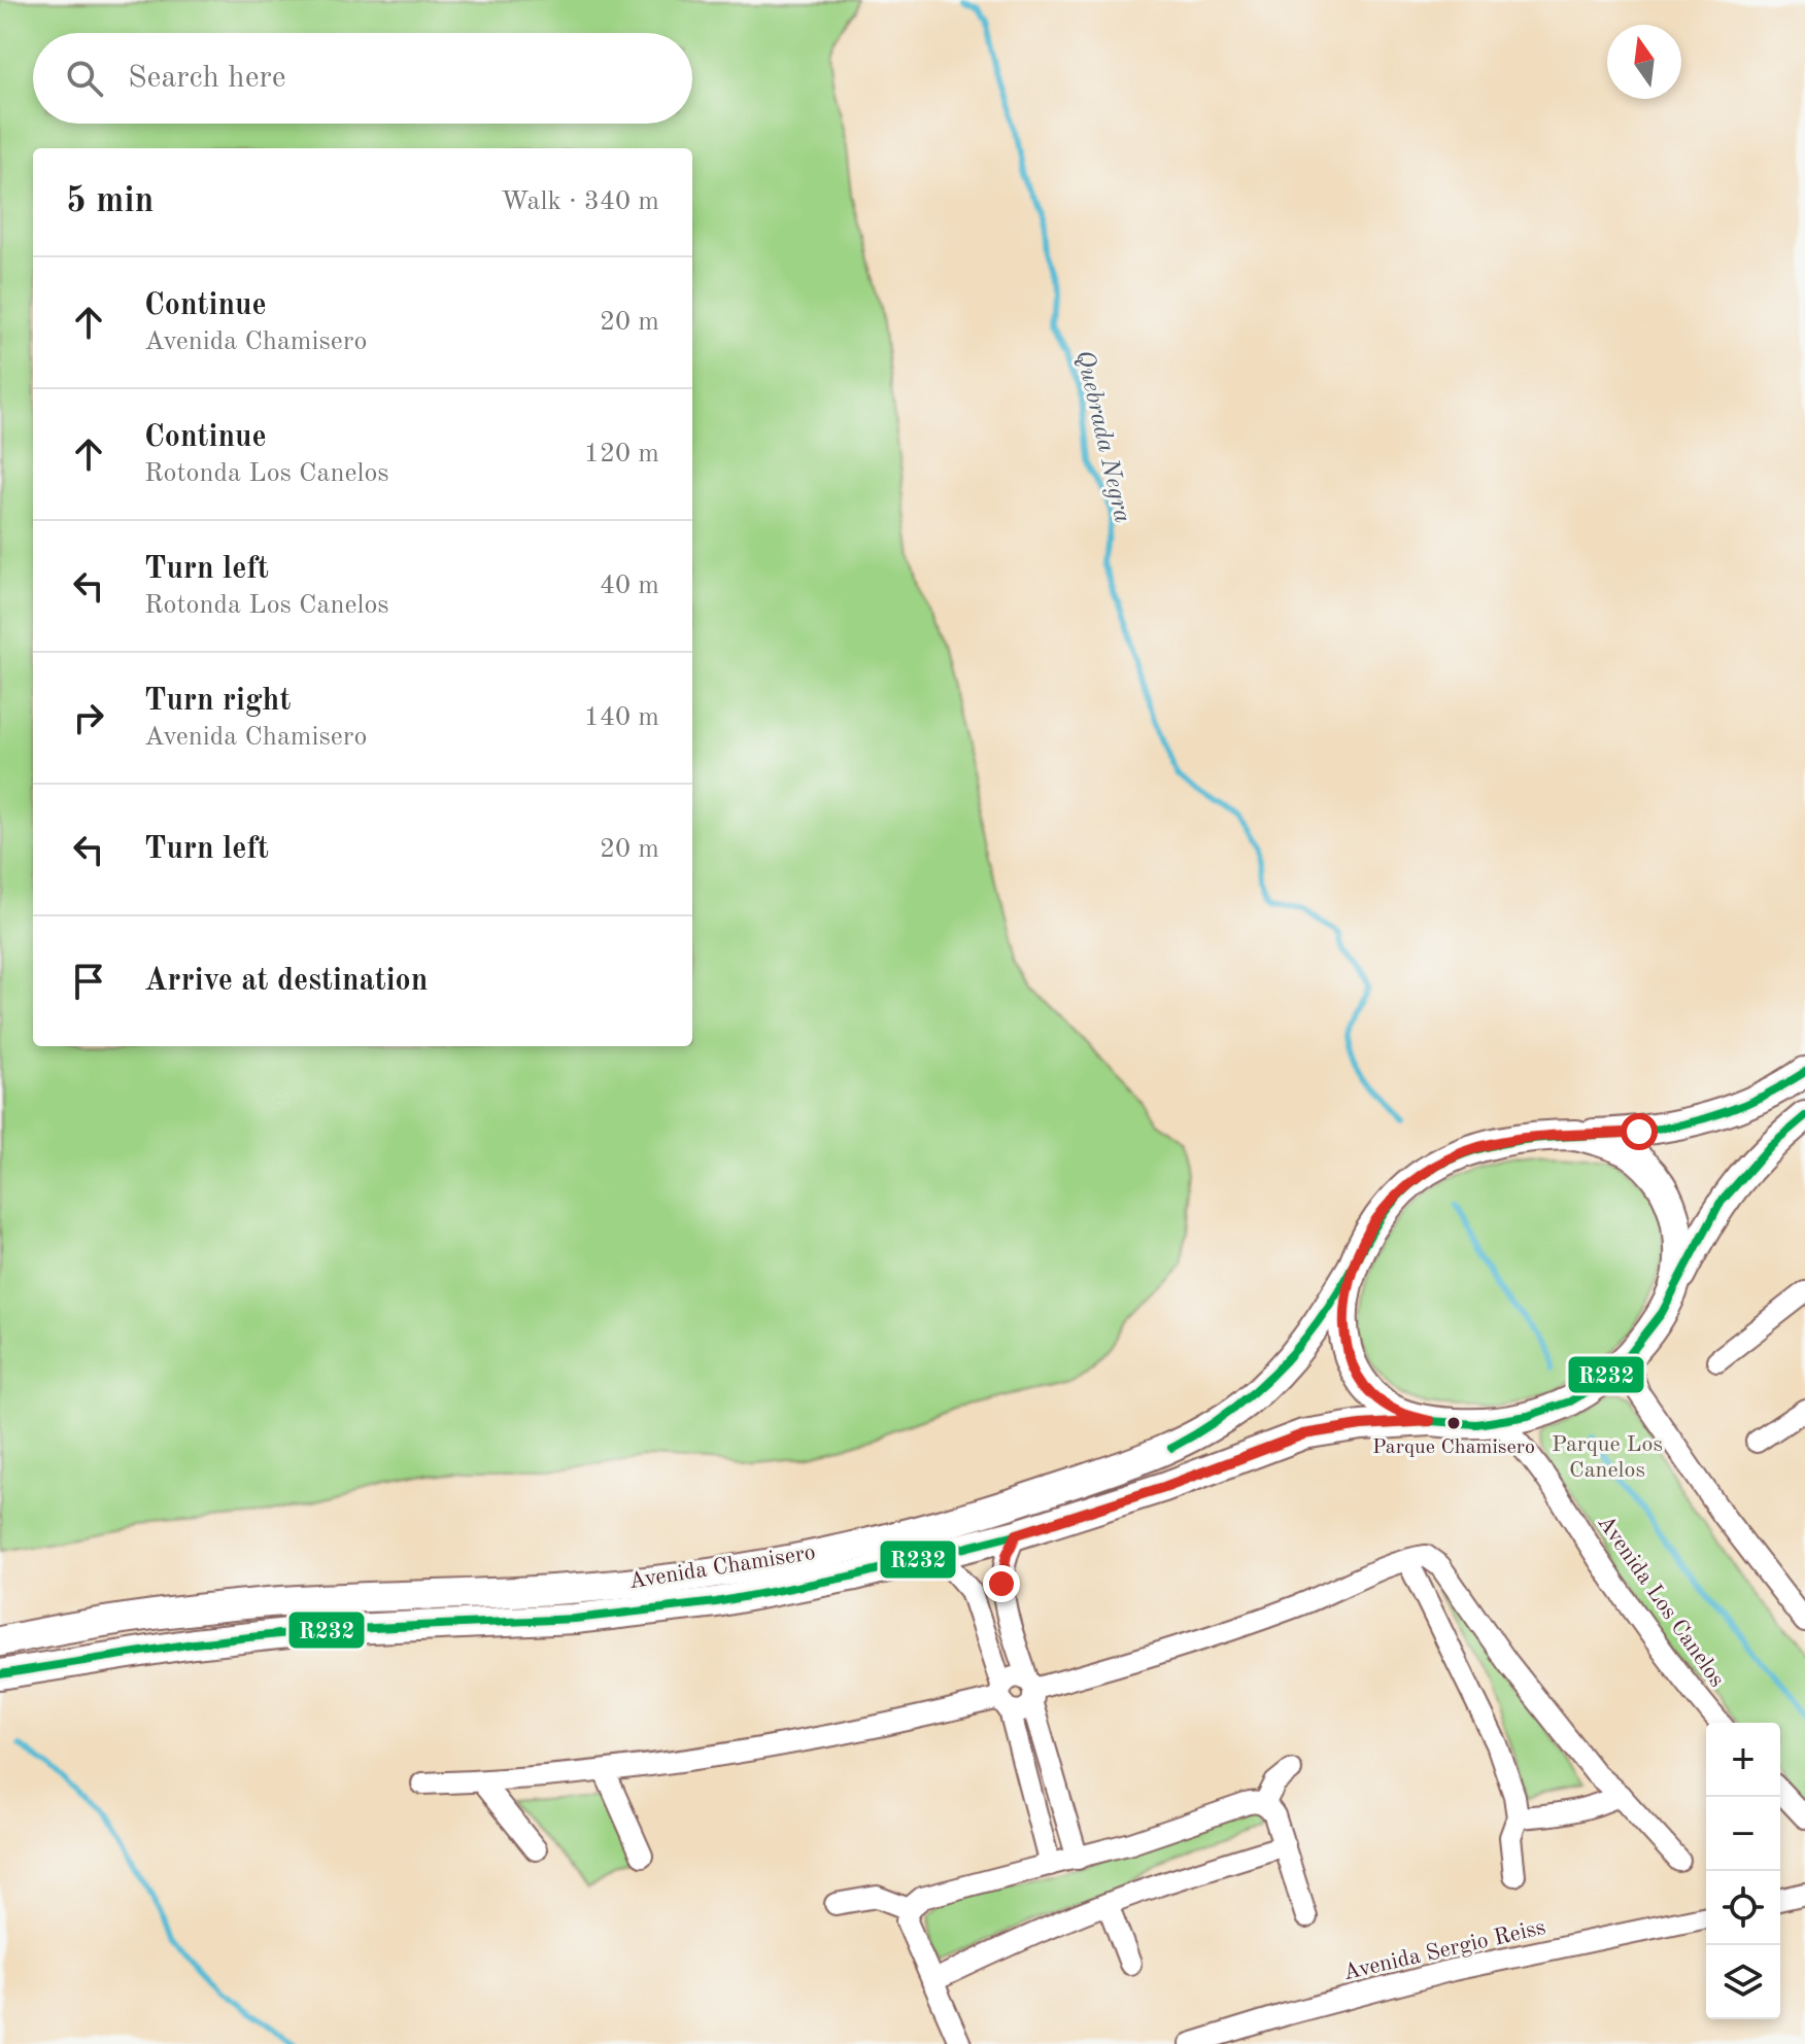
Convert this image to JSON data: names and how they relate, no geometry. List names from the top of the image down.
{
  "streets": {
    "street": ["Avenida Chamisero", "Avenida Los Canelos", "Avenida Sergio Reiss"]
  },
  "water": ["Quebrada Negra"],
  "parks": ["Parque Los Canelos"],
  "places": ["Parque Chamisero"],
  "lines": ["transit line R232"],
  "north": "top",
  "page": {
    "search": "Search here",
    "heading": ["5 min", "Walk · 340 m"],
    "list": [
      ["Continue", "Avenida Chamisero", "20 m"],
      ["Continue", "Rotonda Los Canelos", "120 m"],
      ["Turn left", "Rotonda Los Canelos", "40 m"],
      ["Turn right", "Avenida Chamisero", "140 m"],
      ["Turn left", "20 m"],
      "Arrive at destination"
    ],
    "map_buttons": ["+", "−"]
  }
}
